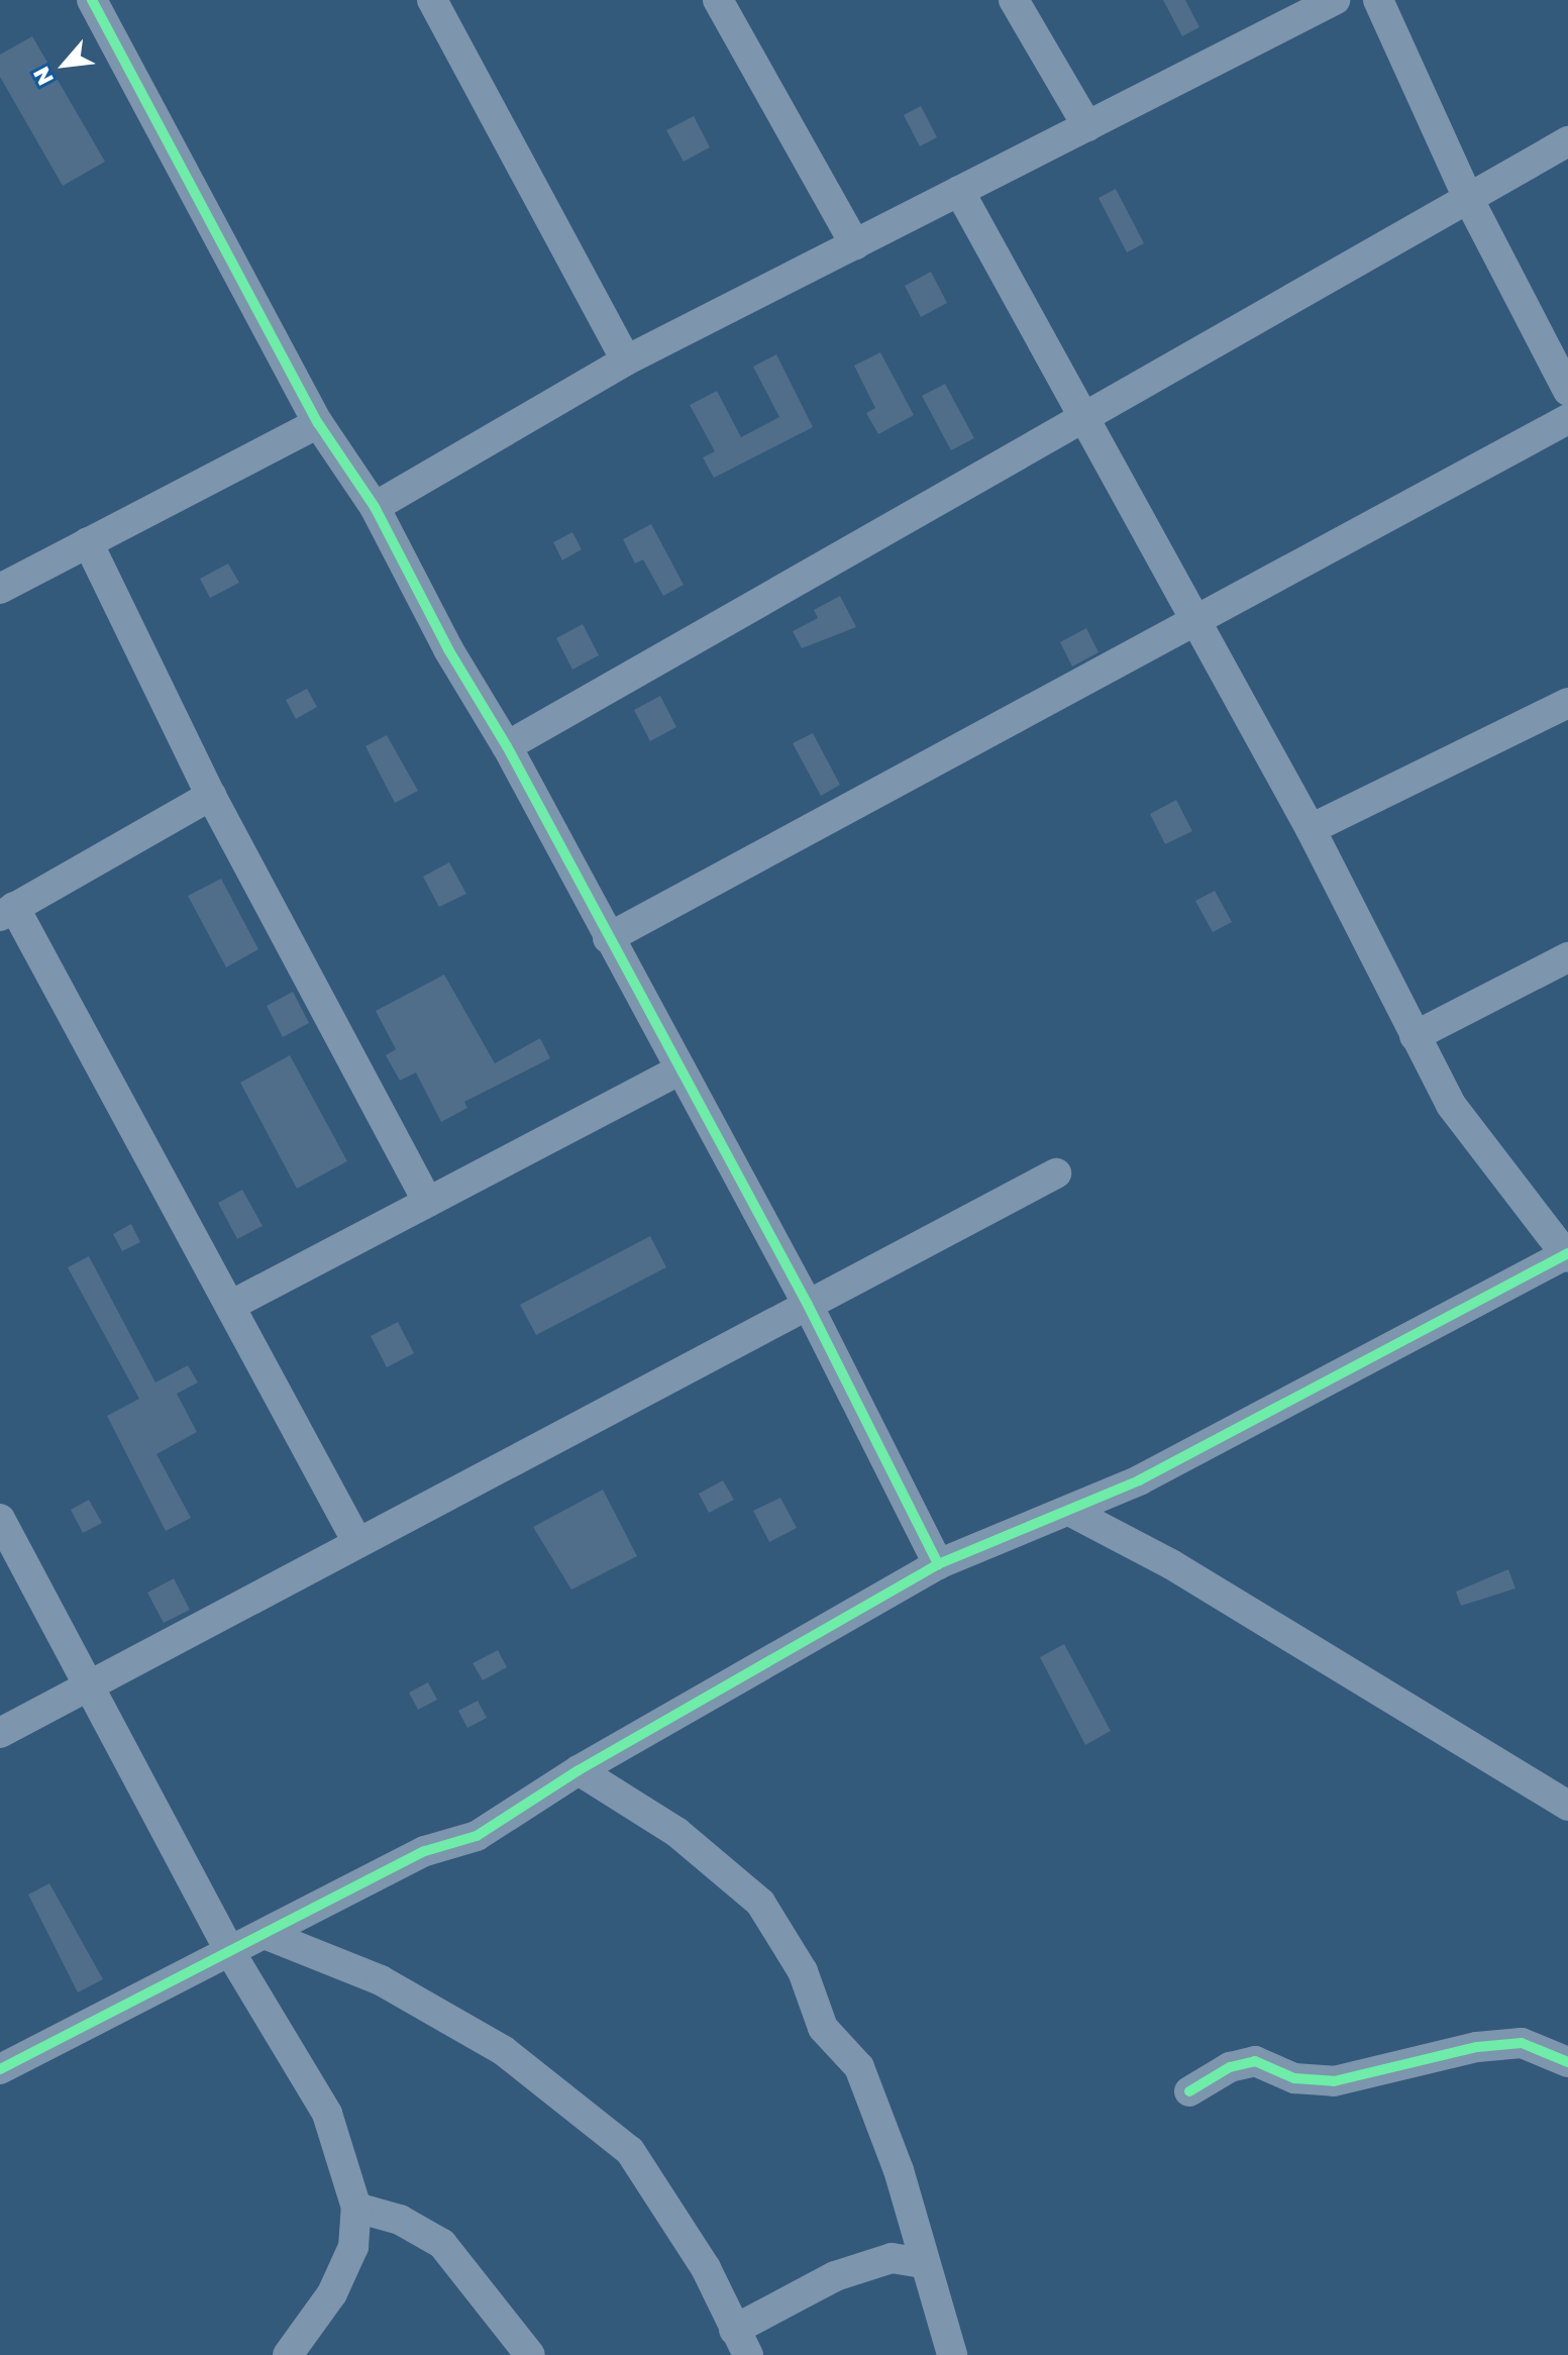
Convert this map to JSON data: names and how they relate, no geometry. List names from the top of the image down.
{
  "north": "bottom left"
}
